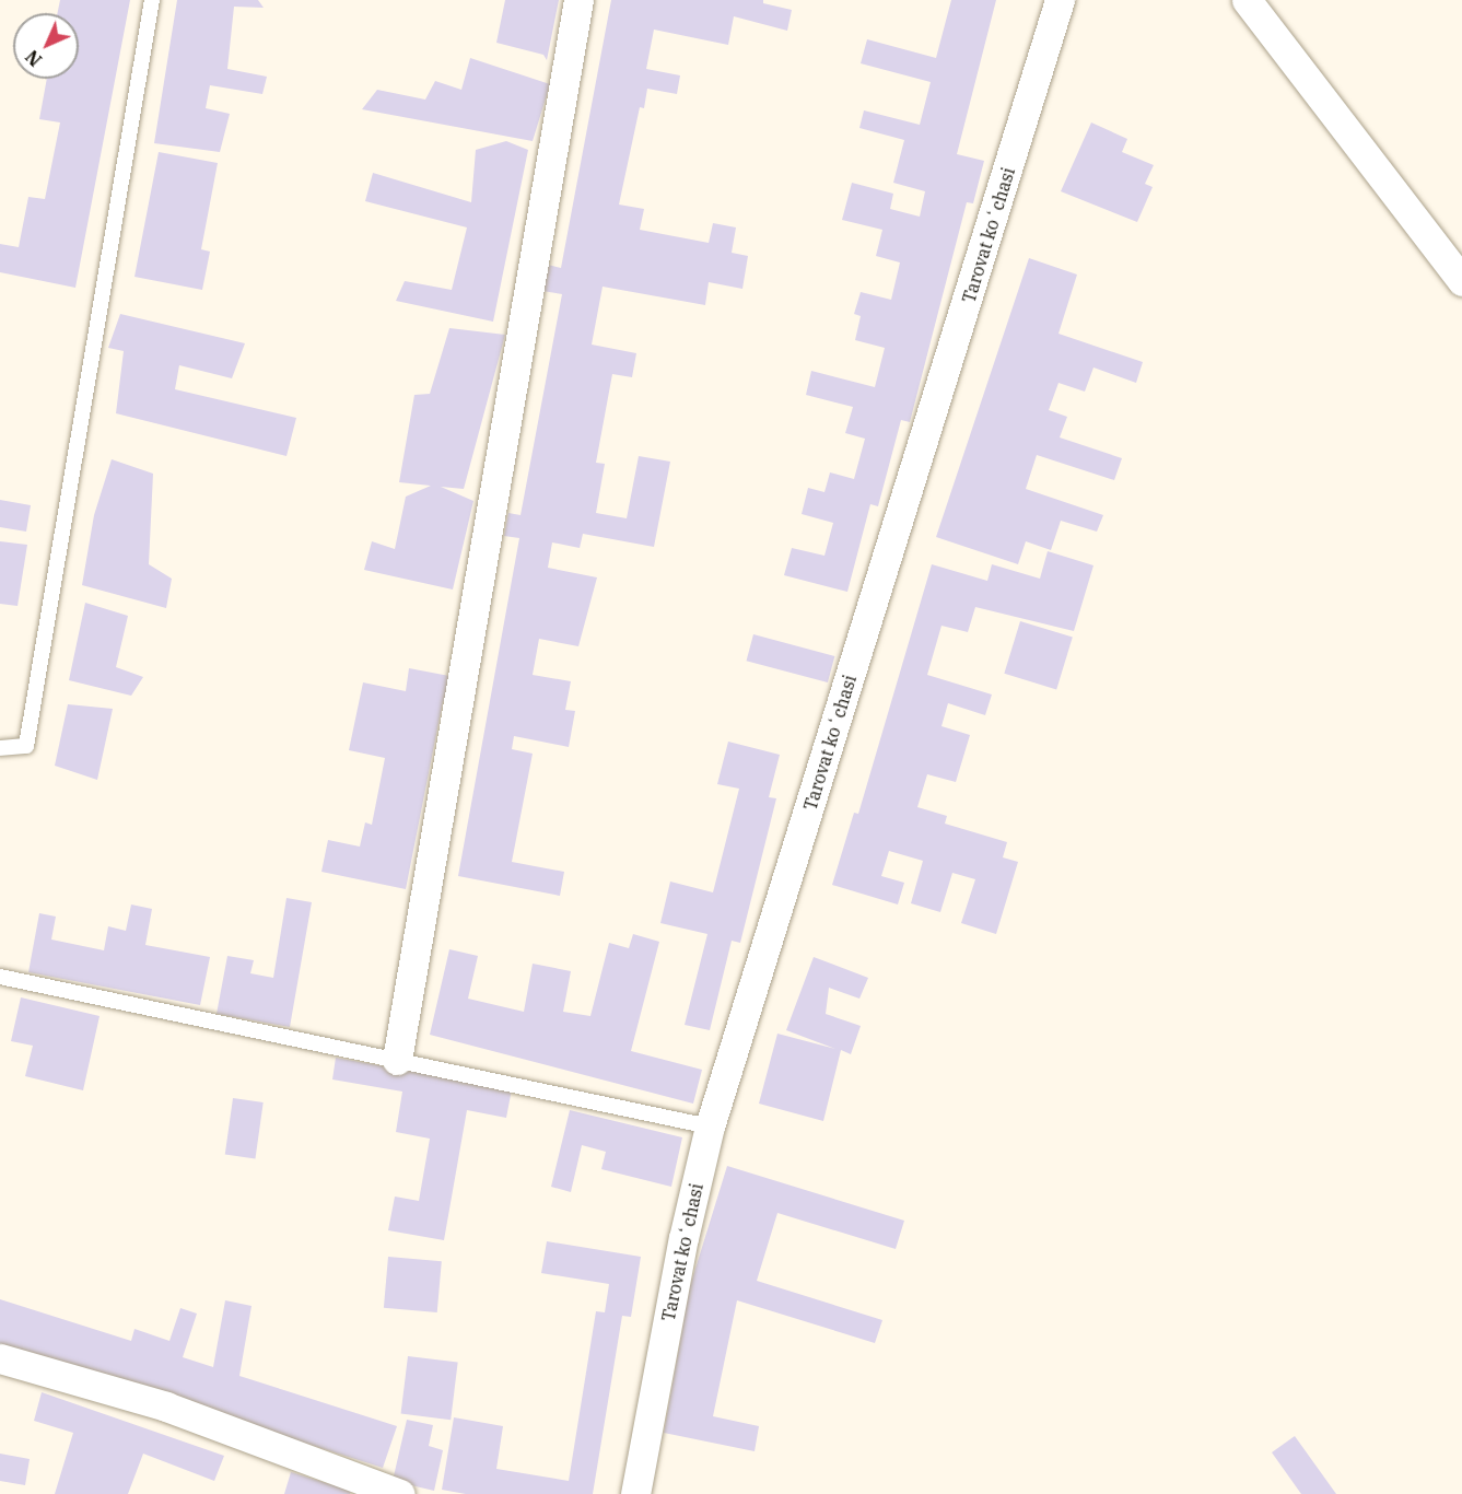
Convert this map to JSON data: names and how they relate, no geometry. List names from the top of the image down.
{
  "streets": {
    "street": ["Tarovat koʻchasi"]
  },
  "north": "bottom left"
}
